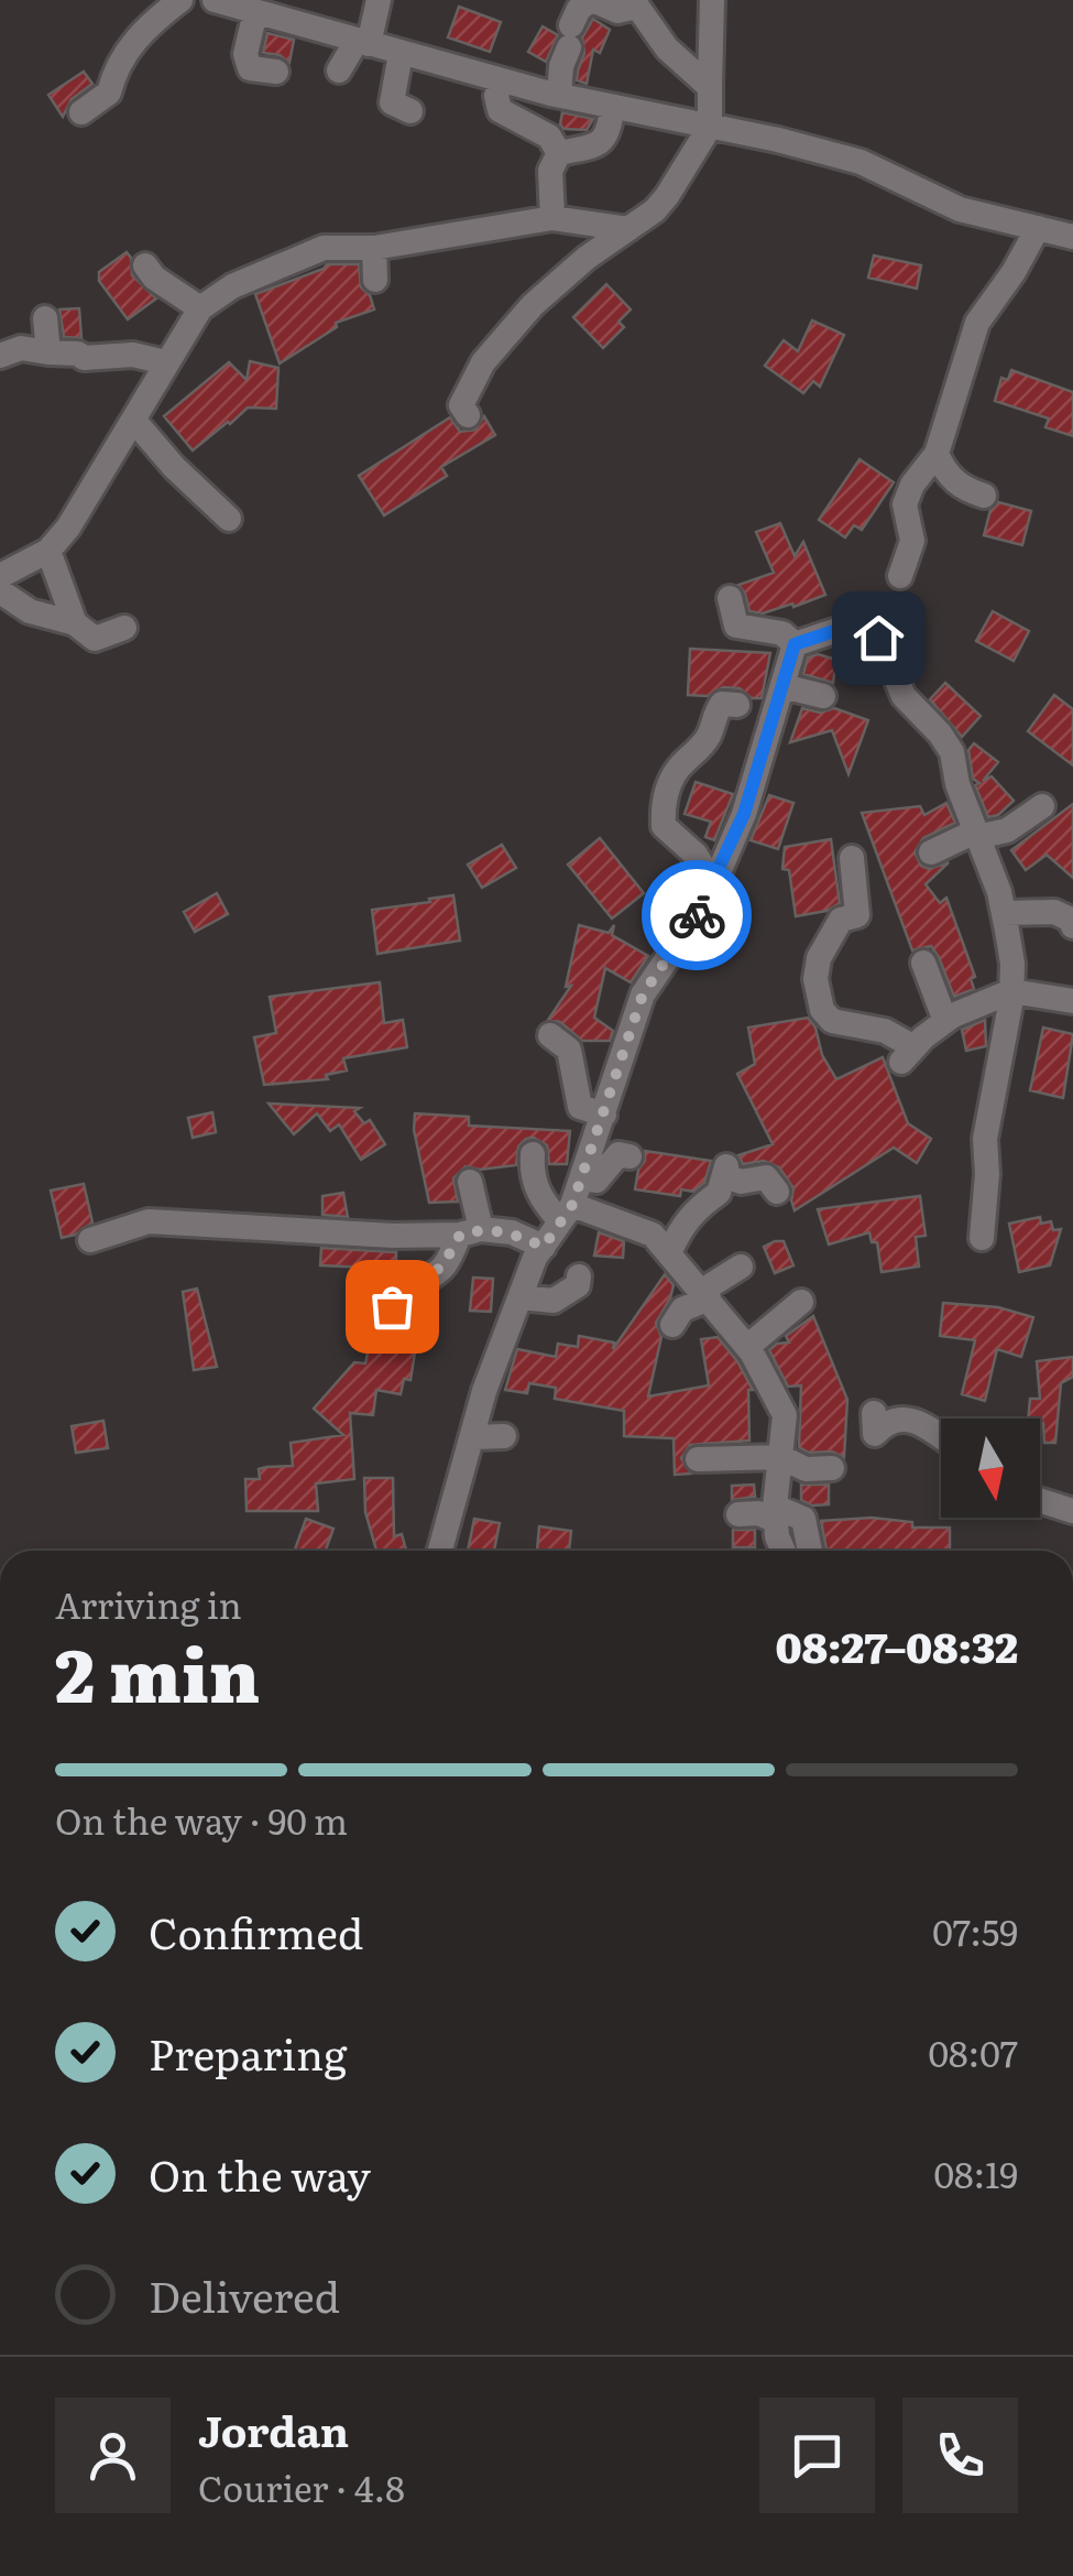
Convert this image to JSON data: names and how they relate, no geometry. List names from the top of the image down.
{
  "north": "bottom",
  "page": {
    "heading": ["2 min", "Arriving in", "08:27–08:32"],
    "panel": ["Jordan", "Courier · 4.8"],
    "bar": "On the way · 90 m",
    "list": [
      ["Confirmed", "07:59"],
      ["Preparing", "08:07"],
      ["On the way", "08:19"],
      "Delivered"
    ]
  }
}
